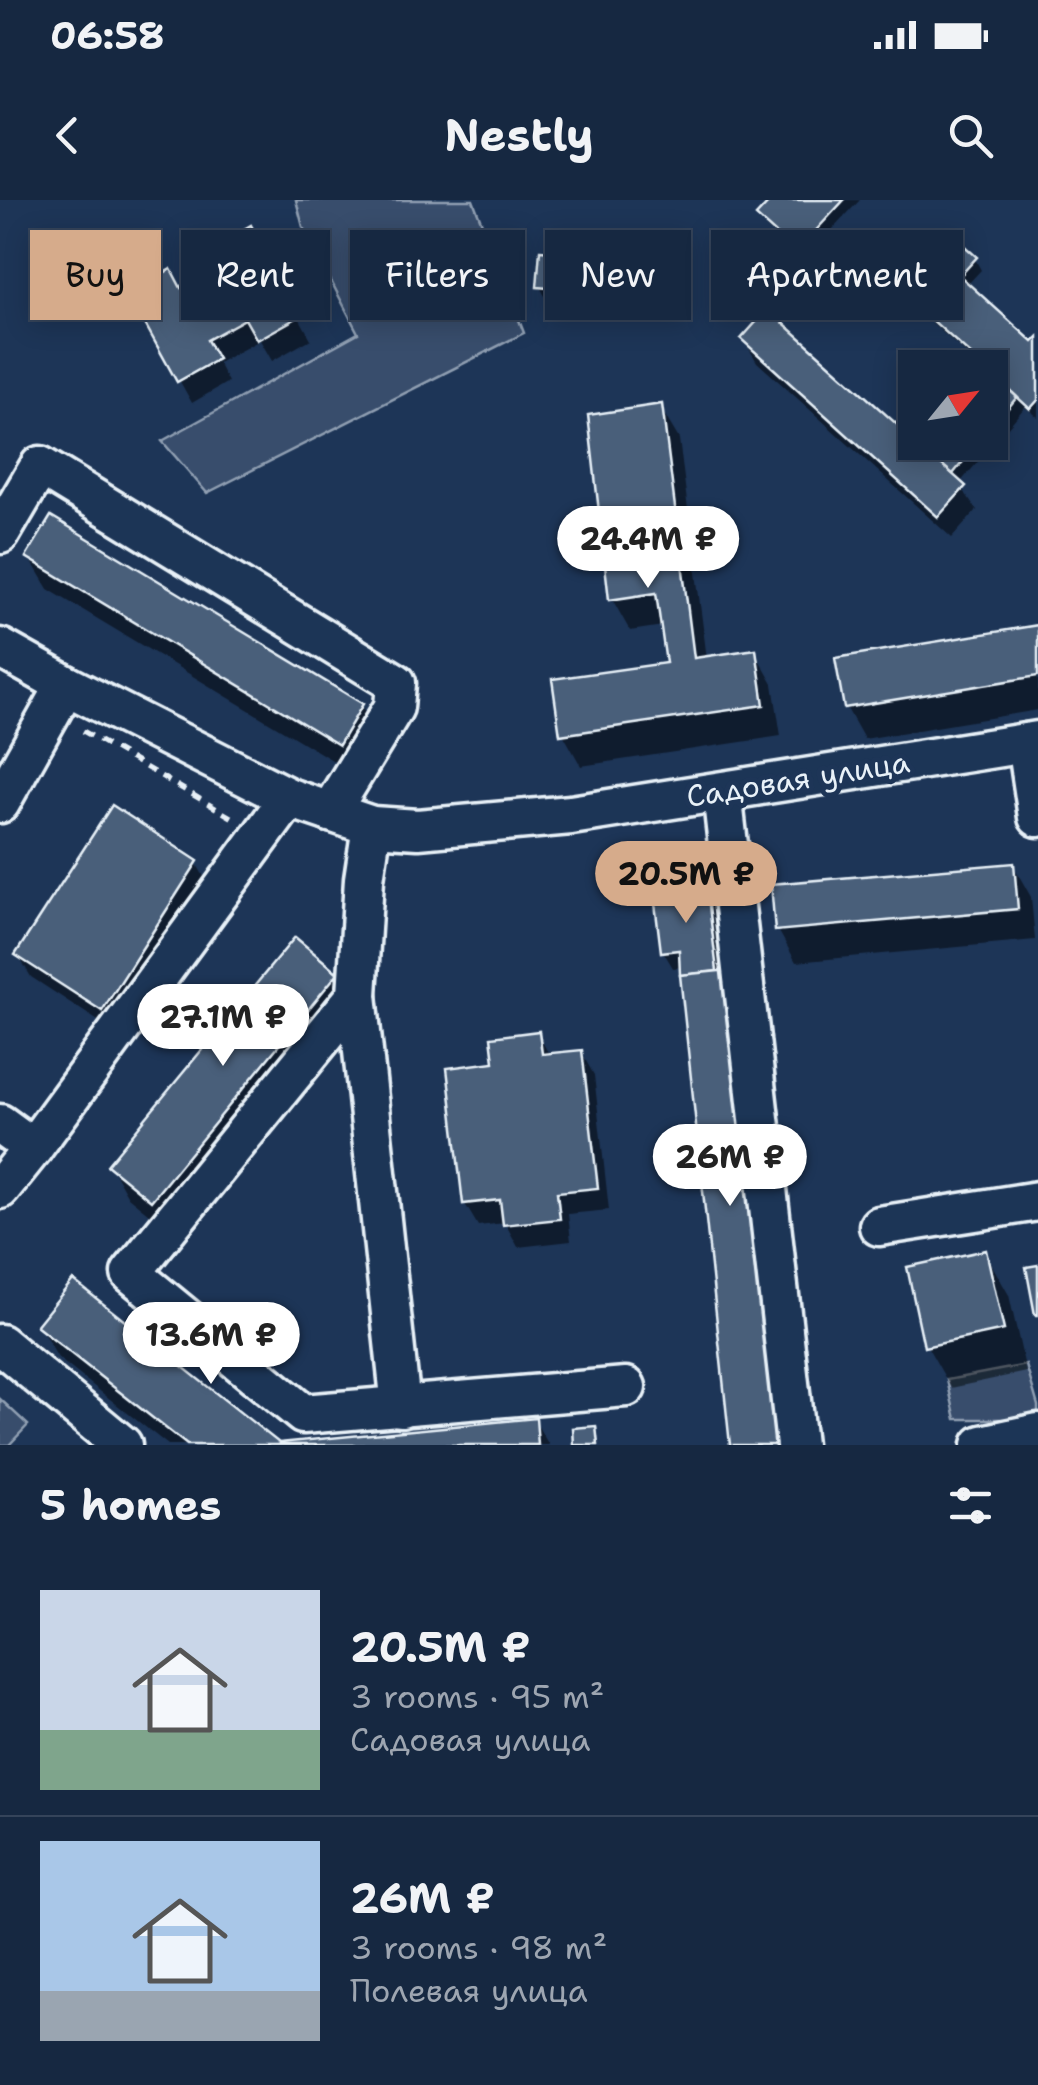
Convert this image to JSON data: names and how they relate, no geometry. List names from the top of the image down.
{
  "streets": {
    "street": ["Садовая улица"]
  },
  "north": "top right",
  "page": {
    "status": "06:58",
    "header": "Nestly",
    "chip": [
      "Buy",
      "Rent",
      "Filters",
      "New",
      "Apartment"
    ],
    "price": [
      "24.4M ₽",
      "20.5M ₽",
      "27.1M ₽",
      "26M ₽",
      "13.6M ₽"
    ],
    "heading": "5 homes",
    "list": [
      {
        "name": "20.5M ₽",
        "note": "3 rooms · 95 m² · Садовая улица"
      },
      {
        "name": "26M ₽",
        "note": "3 rooms · 98 m² · Полевая улица"
      }
    ]
  }
}
